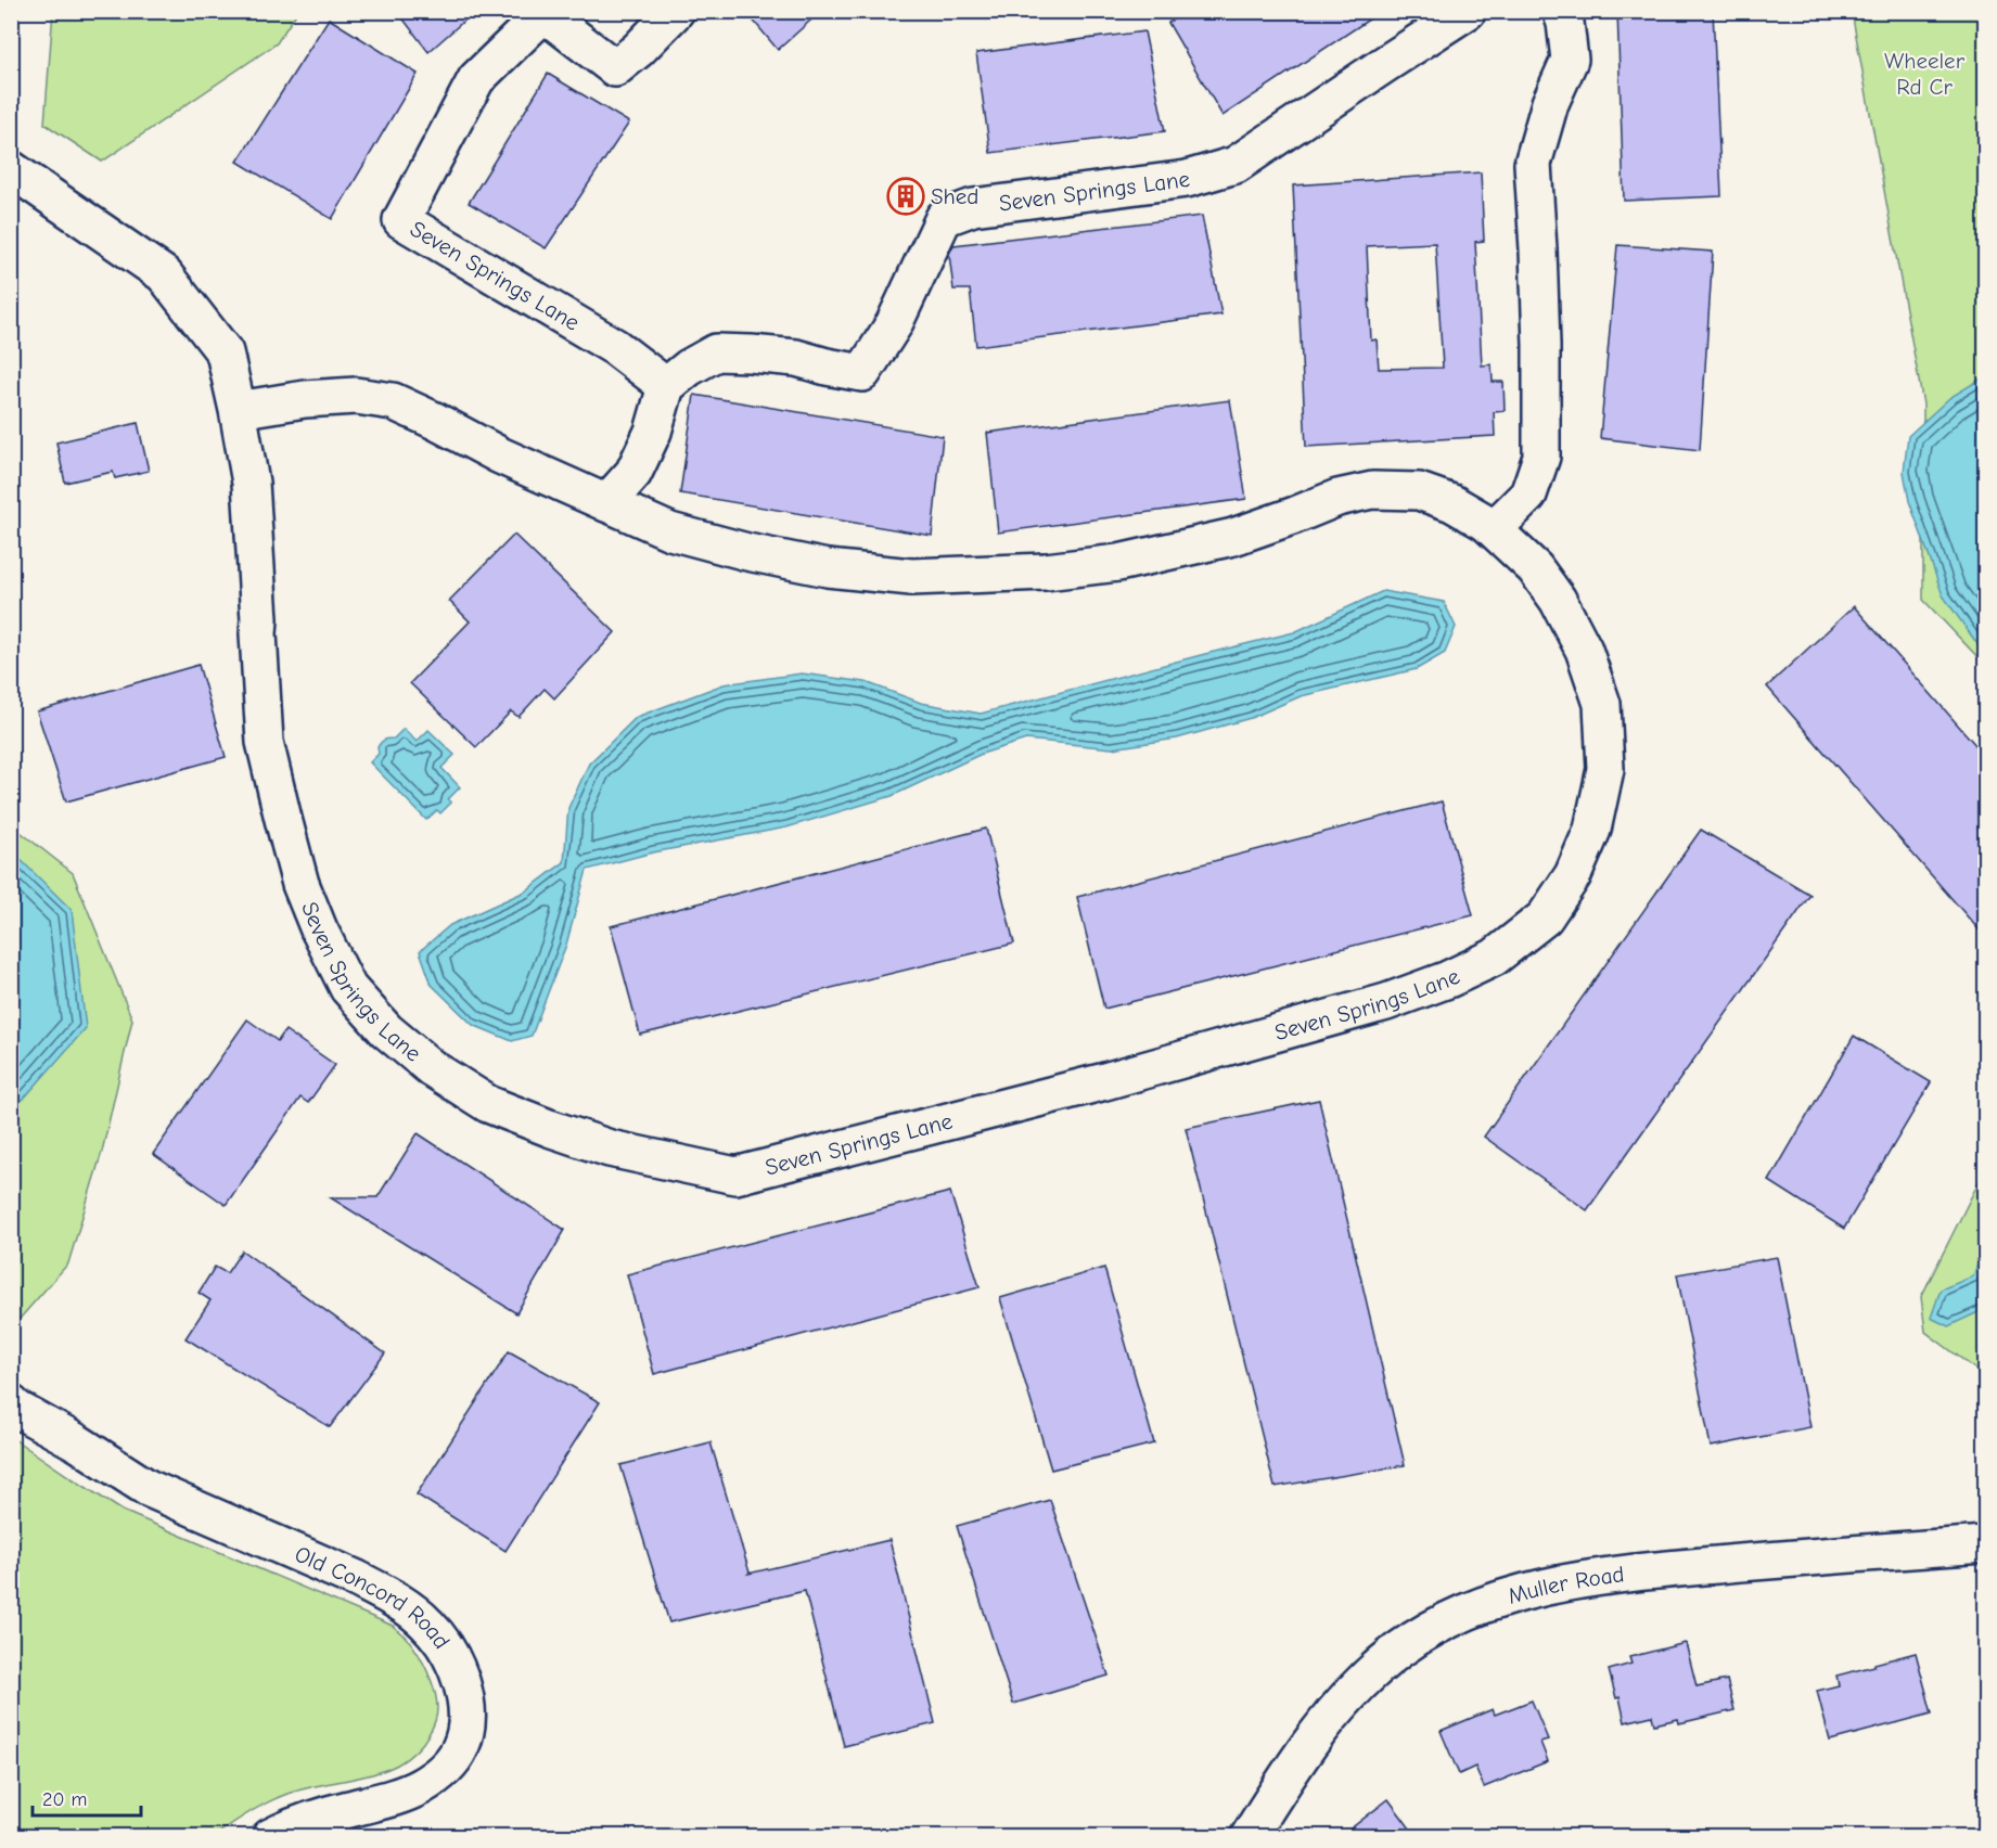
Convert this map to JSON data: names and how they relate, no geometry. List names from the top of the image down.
{
  "streets": {
    "street": ["Seven Springs Lane", "Muller Road", "Old Concord Road"]
  },
  "parks": ["Wheeler Rd Cr"],
  "places": {
    "building": ["Shed"]
  },
  "scale_bar": "20 m"
}
